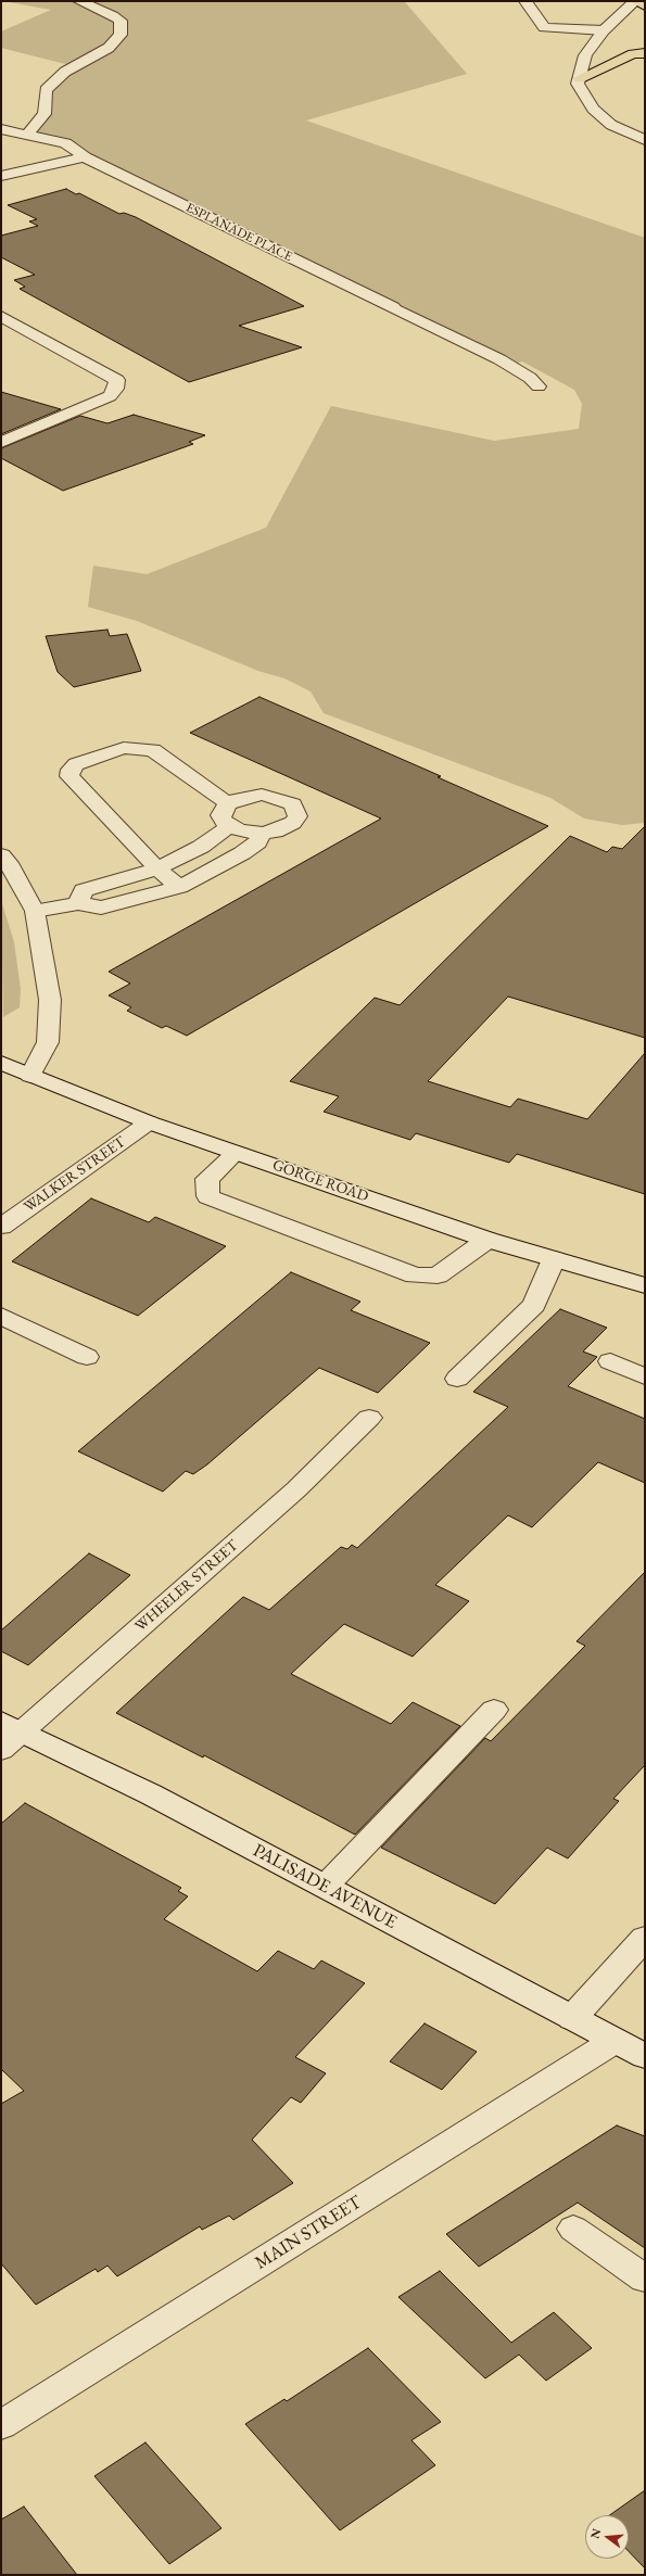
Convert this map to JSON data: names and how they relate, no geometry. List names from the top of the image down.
{
  "streets": {
    "street": [
      "ESPLANADE PLACE",
      "WALKER STREET",
      "GORGE ROAD",
      "WHEELER STREET",
      "PALISADE AVENUE",
      "MAIN STREET"
    ]
  },
  "crossings": [
    ["WALKER STREET", "GORGE ROAD"],
    ["WHEELER STREET", "PALISADE AVENUE"],
    ["PALISADE AVENUE", "MAIN STREET"]
  ],
  "north": "left"
}
